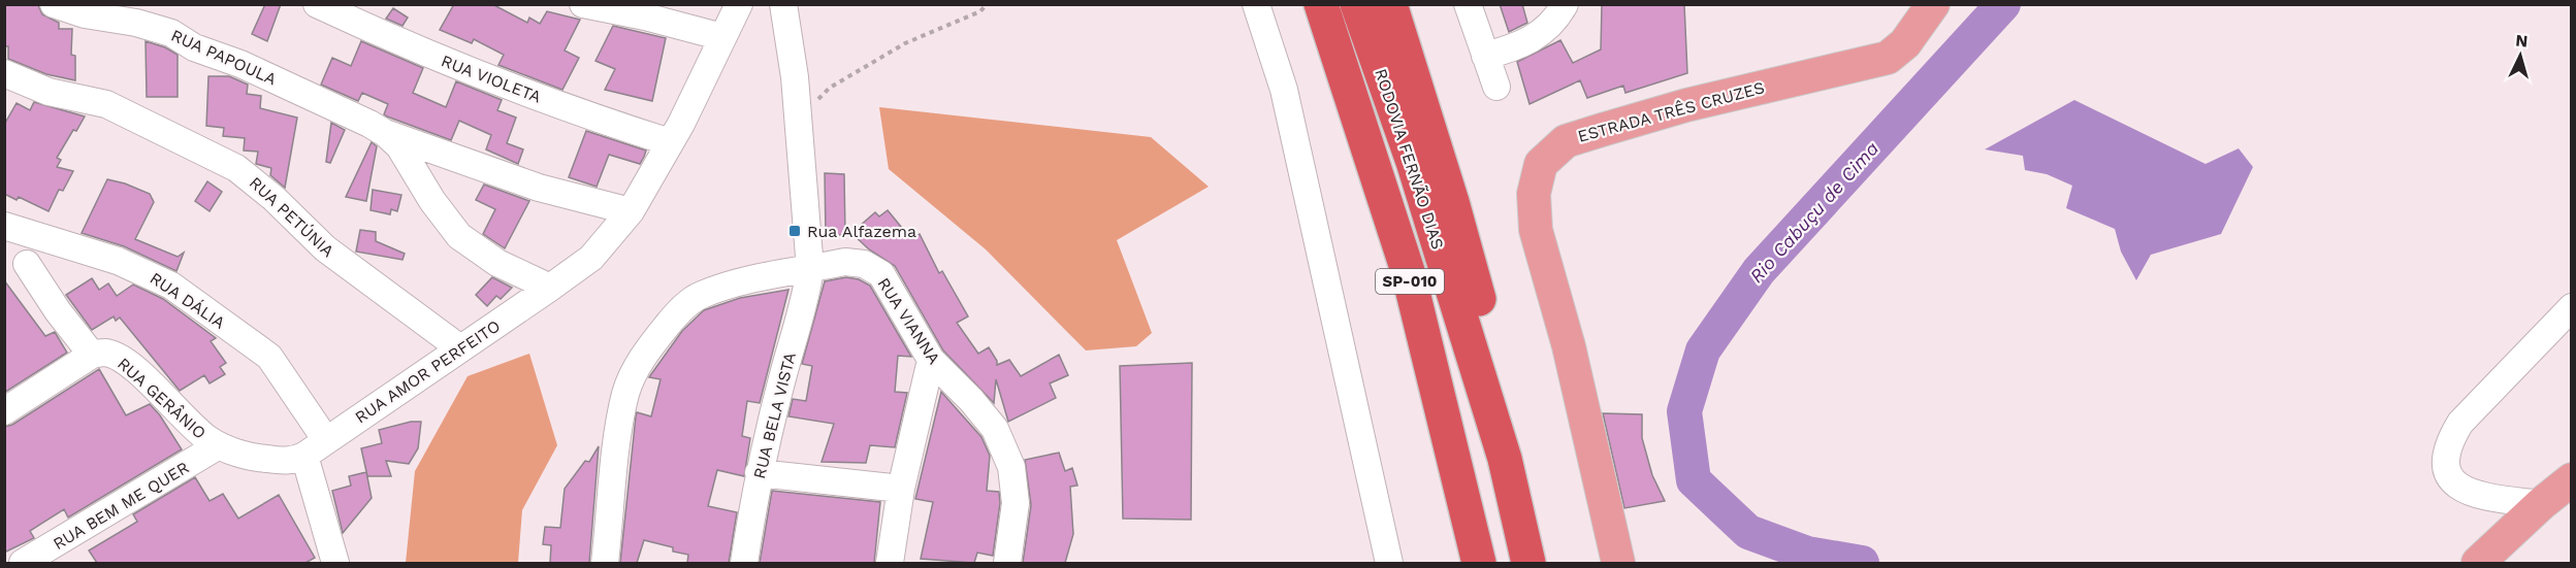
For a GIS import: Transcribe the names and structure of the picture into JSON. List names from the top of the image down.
{
  "streets": {
    "highway": ["RODOVIA FERNÃO DIAS", "SP-010"],
    "main road": ["ESTRADA TRÊS CRUZES"],
    "street": [
      "RUA PAPOULA",
      "RUA VIOLETA",
      "RUA PETÚNIA",
      "RUA DÁLIA",
      "RUA VIANNA",
      "RUA AMOR PERFEITO",
      "RUA GERÂNIO",
      "RUA BELA VISTA",
      "RUA BEM ME QUER"
    ]
  },
  "crossings": [
    ["RUA PAPOULA", "RUA AMOR PERFEITO"],
    ["RUA PETÚNIA", "RUA AMOR PERFEITO"],
    ["RUA DÁLIA", "RUA AMOR PERFEITO"],
    ["RUA VIANNA", "RUA BELA VISTA"],
    ["RUA AMOR PERFEITO", "RUA GERÂNIO"],
    ["RUA GERÂNIO", "RUA BEM ME QUER"]
  ],
  "water": ["Rio Cabuçu de Cima"],
  "places": {
    "transit": ["Rua Alfazema"]
  },
  "north": "top"
}
